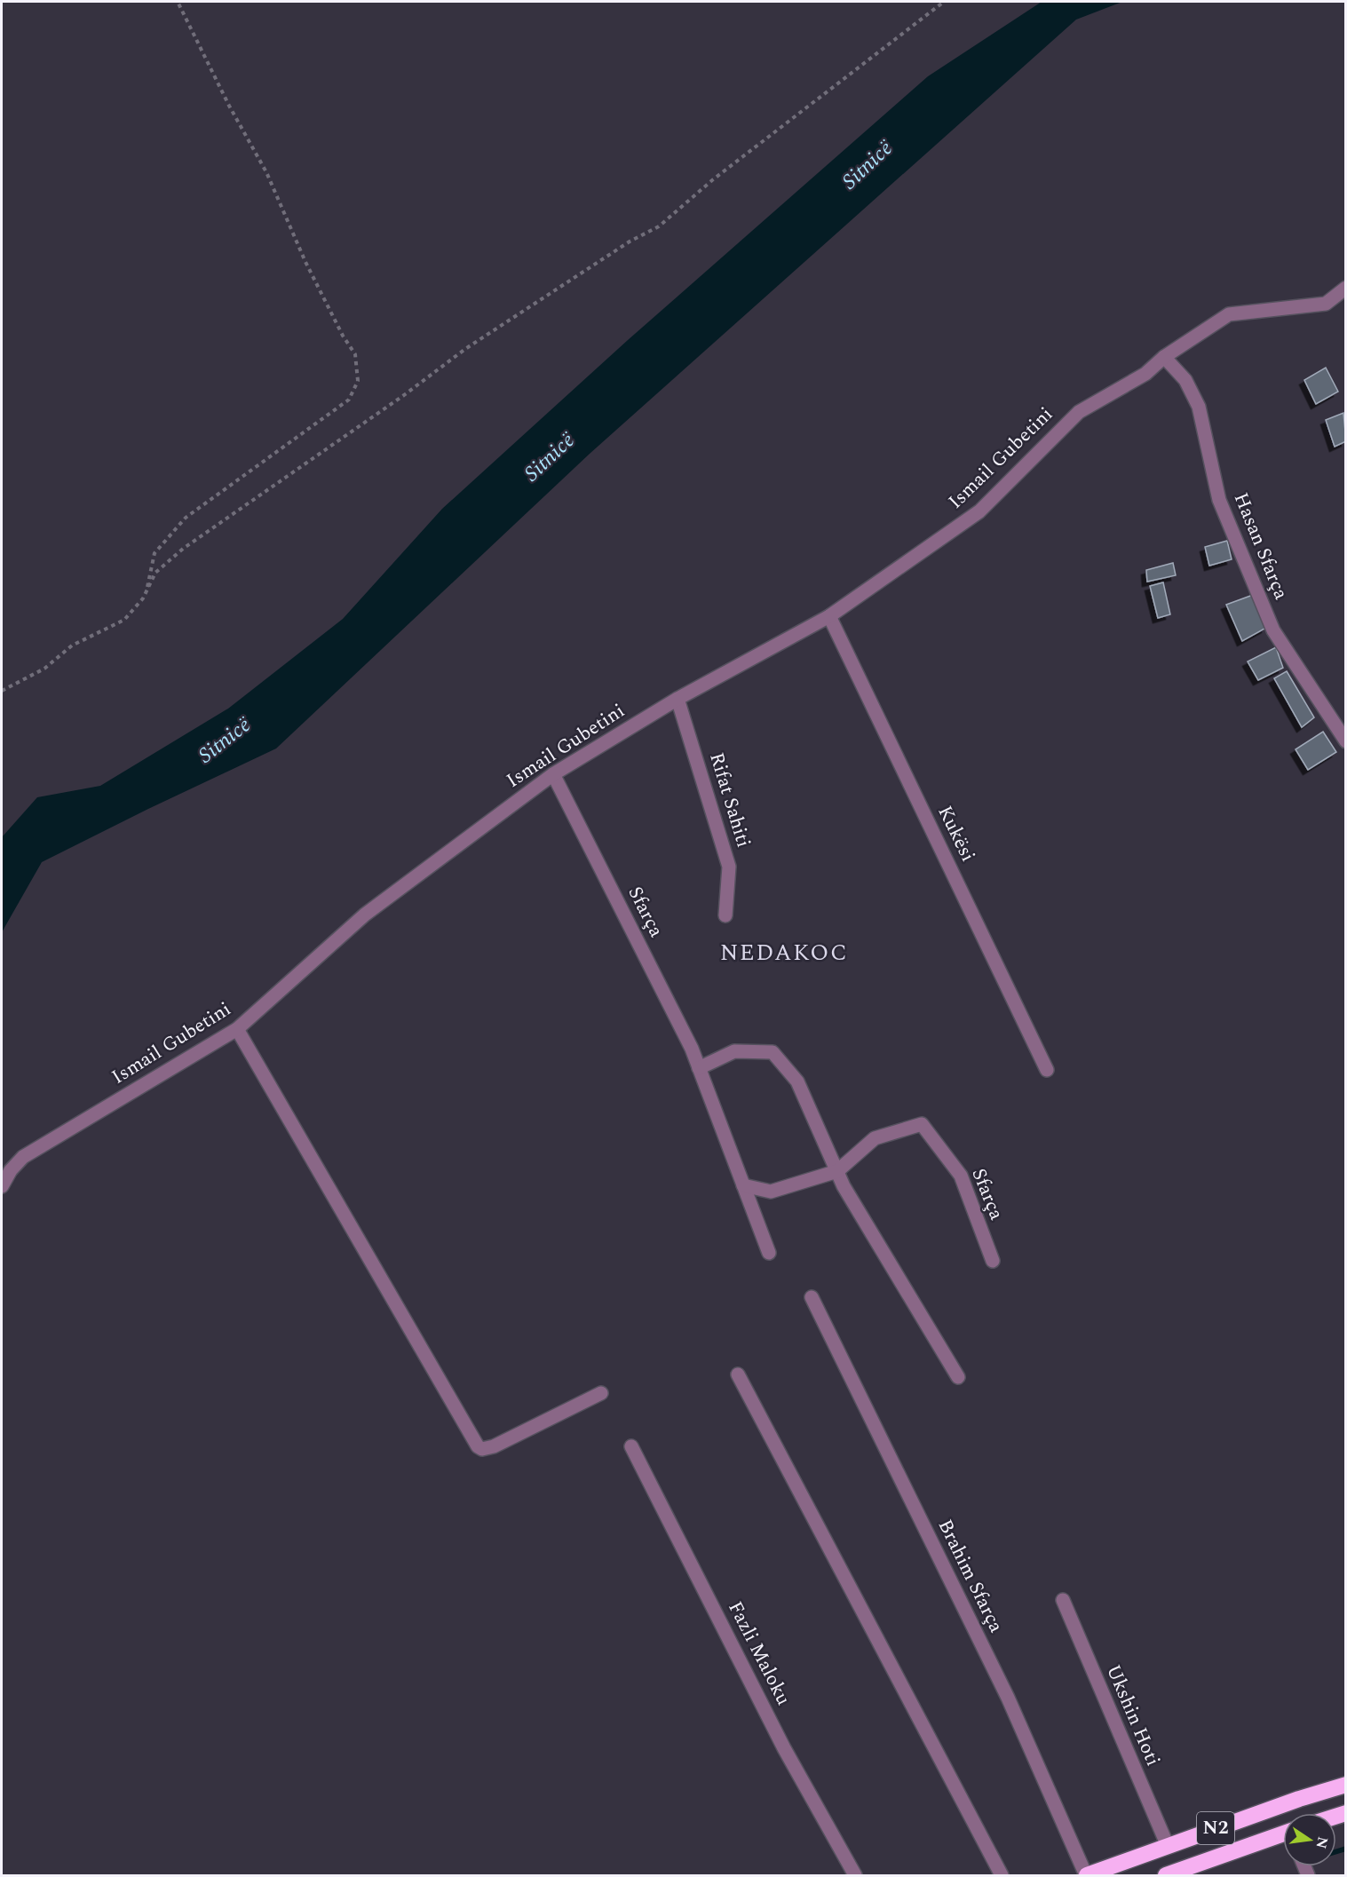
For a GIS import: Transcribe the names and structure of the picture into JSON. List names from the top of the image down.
{
  "streets": {
    "highway": ["N2"],
    "street": [
      "Ismail Gubetini",
      "Hasan Sfarça",
      "Rifat Sahiti",
      "Kukësi",
      "Sfarça",
      "Brahim Sfarça",
      "Fazli Maloku",
      "Ukshin Hoti"
    ]
  },
  "crossings": [
    ["Ismail Gubetini", "Hasan Sfarça"],
    ["Ismail Gubetini", "Rifat Sahiti"],
    ["Ismail Gubetini", "Kukësi"],
    ["Ismail Gubetini", "Sfarça"],
    ["Brahim Sfarça", "N2"],
    ["Ukshin Hoti", "N2"]
  ],
  "districts": ["NEDAKOC"],
  "water": ["Sitnicë"],
  "north": "right"
}
